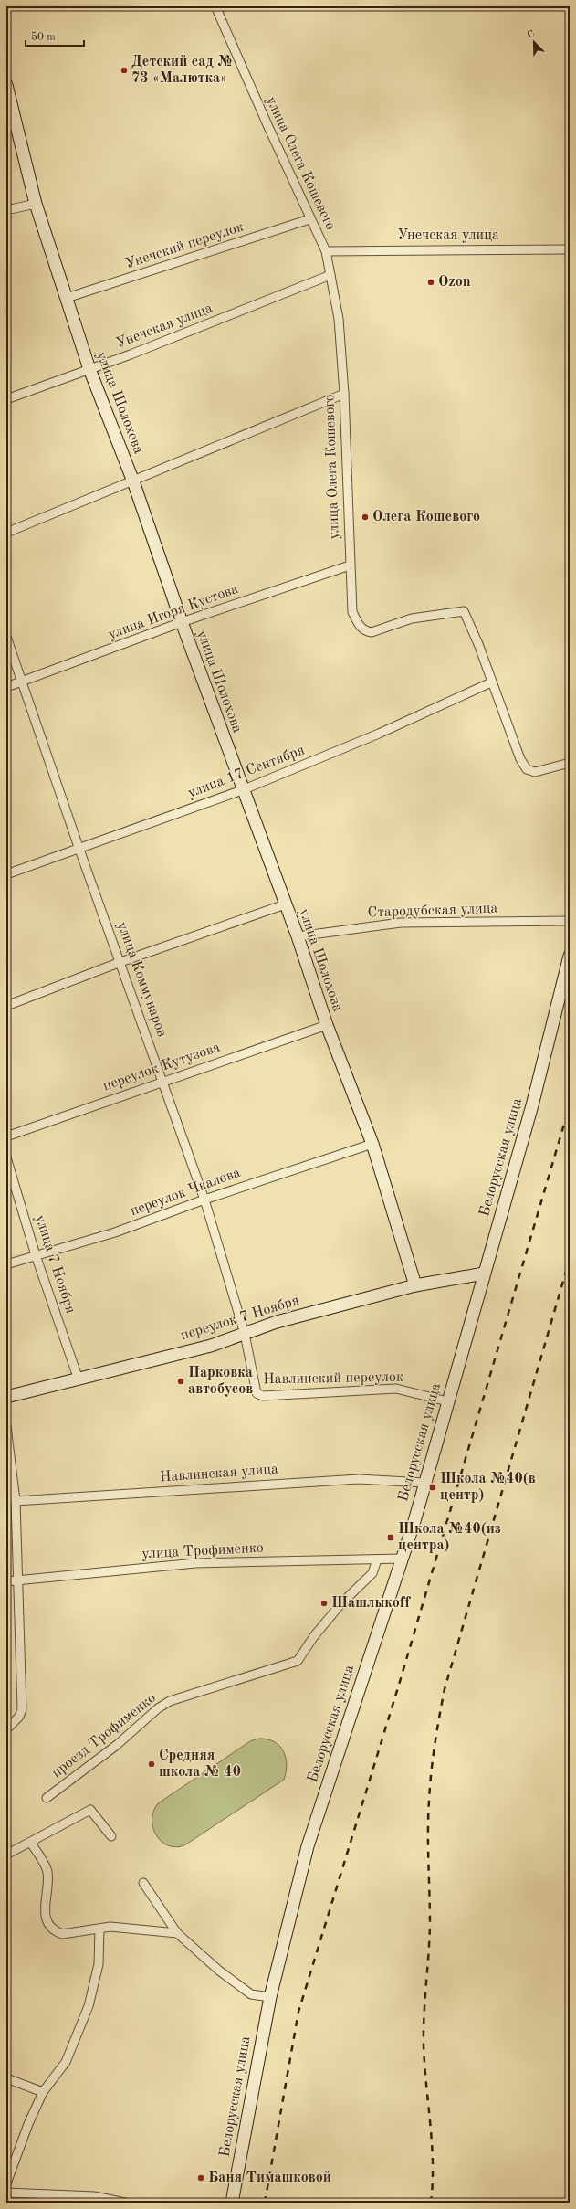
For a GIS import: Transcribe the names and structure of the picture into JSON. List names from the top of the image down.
{
  "streets": {
    "street": [
      "улица Олега Кошевого",
      "Унечская улица",
      "Унечский переулок",
      "улица Шолохова",
      "улица Игоря Кустова",
      "улица 17 Сентября",
      "Стародубская улица",
      "улица Коммунаров",
      "переулок Кутузова",
      "Белорусская улица",
      "переулок Чкалова",
      "улица 7 Ноября",
      "переулок 7 Ноября",
      "Навлинский переулок",
      "Навлинская улица",
      "улица Трофименко",
      "проезд Трофименко"
    ]
  },
  "crossings": [
    ["улица Олега Кошевого", "Унечская улица"],
    ["улица Олега Кошевого", "Унечский переулок"],
    ["улица Олега Кошевого", "улица Игоря Кустова"],
    ["улица Олега Кошевого", "улица 17 Сентября"],
    ["Унечская улица", "улица Шолохова"],
    ["Унечский переулок", "улица Шолохова"],
    ["улица Шолохова", "улица Игоря Кустова"],
    ["улица Шолохова", "улица 17 Сентября"],
    ["улица Шолохова", "Стародубская улица"],
    ["улица Шолохова", "переулок Кутузова"],
    ["улица Шолохова", "переулок Чкалова"],
    ["улица Шолохова", "переулок 7 Ноября"],
    ["улица Игоря Кустова", "улица Коммунаров"],
    ["улица 17 Сентября", "улица Коммунаров"],
    ["улица Коммунаров", "переулок Кутузова"],
    ["улица Коммунаров", "переулок Чкалова"],
    ["улица Коммунаров", "переулок 7 Ноября"],
    ["улица Коммунаров", "Навлинский переулок"],
    ["Белорусская улица", "переулок 7 Ноября"],
    ["Белорусская улица", "Навлинский переулок"],
    ["Белорусская улица", "Навлинская улица"],
    ["Белорусская улица", "улица Трофименко"],
    ["переулок Чкалова", "улица 7 Ноября"],
    ["улица 7 Ноября", "переулок 7 Ноября"],
    ["переулок 7 Ноября", "Навлинский переулок"],
    ["улица Трофименко", "проезд Трофименко"]
  ],
  "places": {
    "other": [
      "Детский сад № 73 «Малютка»",
      "Ozon",
      "Олега Кошевого",
      "Парковка автобусов",
      "Шашлыкоff",
      "Средняя школа № 40",
      "Баня Тимашковой"
    ],
    "transit": ["Школа №40(в центр)", "Школа №40(из центра)"]
  },
  "scale_bar": "50 m",
  "north": "top left"
}
